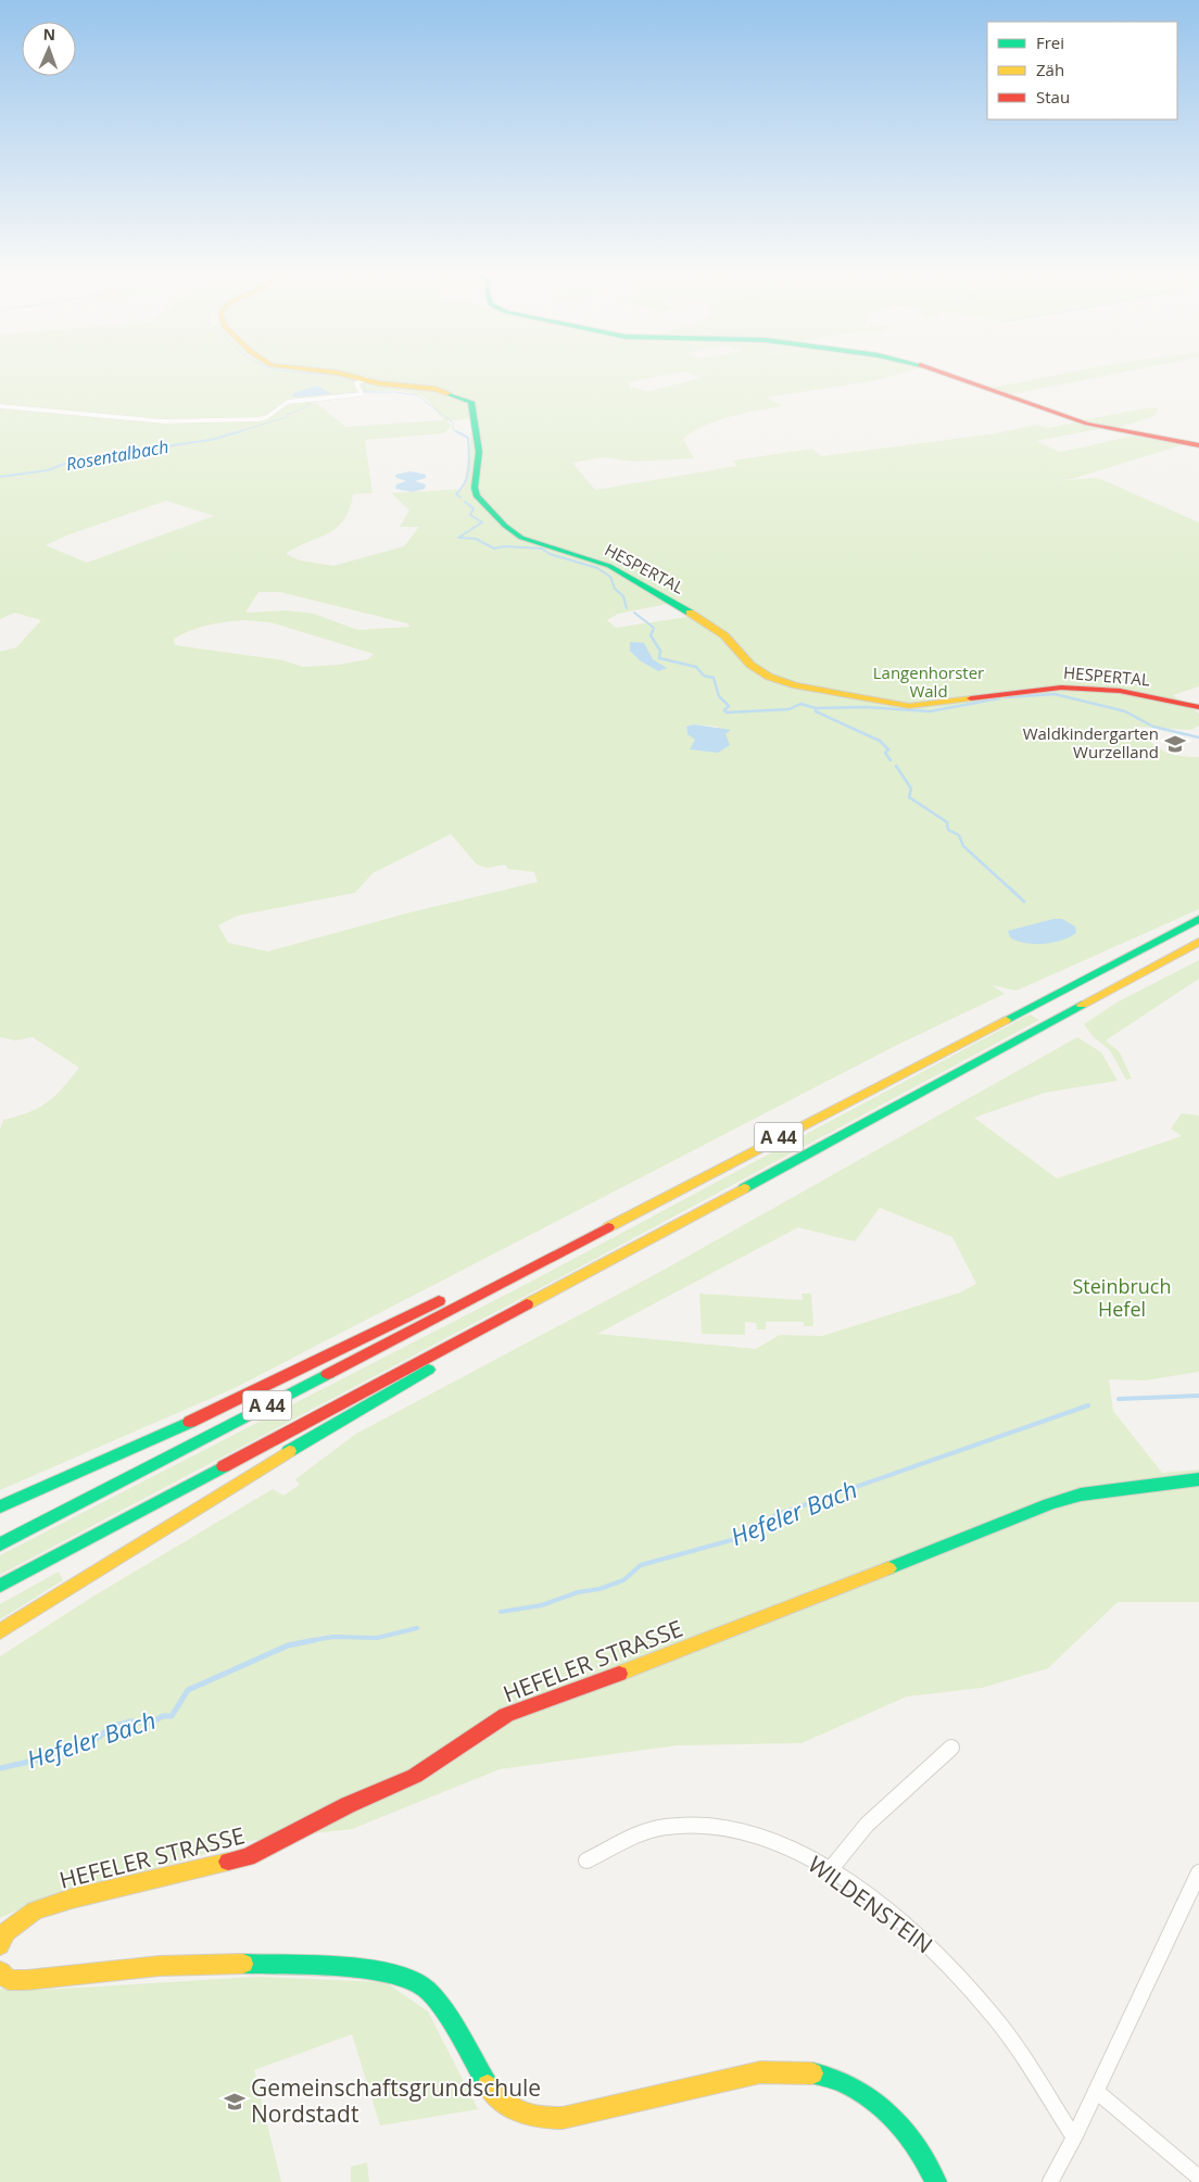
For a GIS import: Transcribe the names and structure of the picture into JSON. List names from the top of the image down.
{
  "streets": {
    "main road": ["HESPERTAL", "A 44", "HEFELER STRASSE"],
    "street": ["WILDENSTEIN"]
  },
  "water": ["Rosentalbach", "Hefeler Bach"],
  "parks": ["Langenhorster Wald", "Steinbruch Hefel"],
  "places": {
    "school or university": ["Waldkindergarten Wurzelland", "Gemeinschaftsgrundschule Nordstadt"]
  },
  "legend": ["Frei", "Zäh", "Stau"],
  "north": "top"
}
